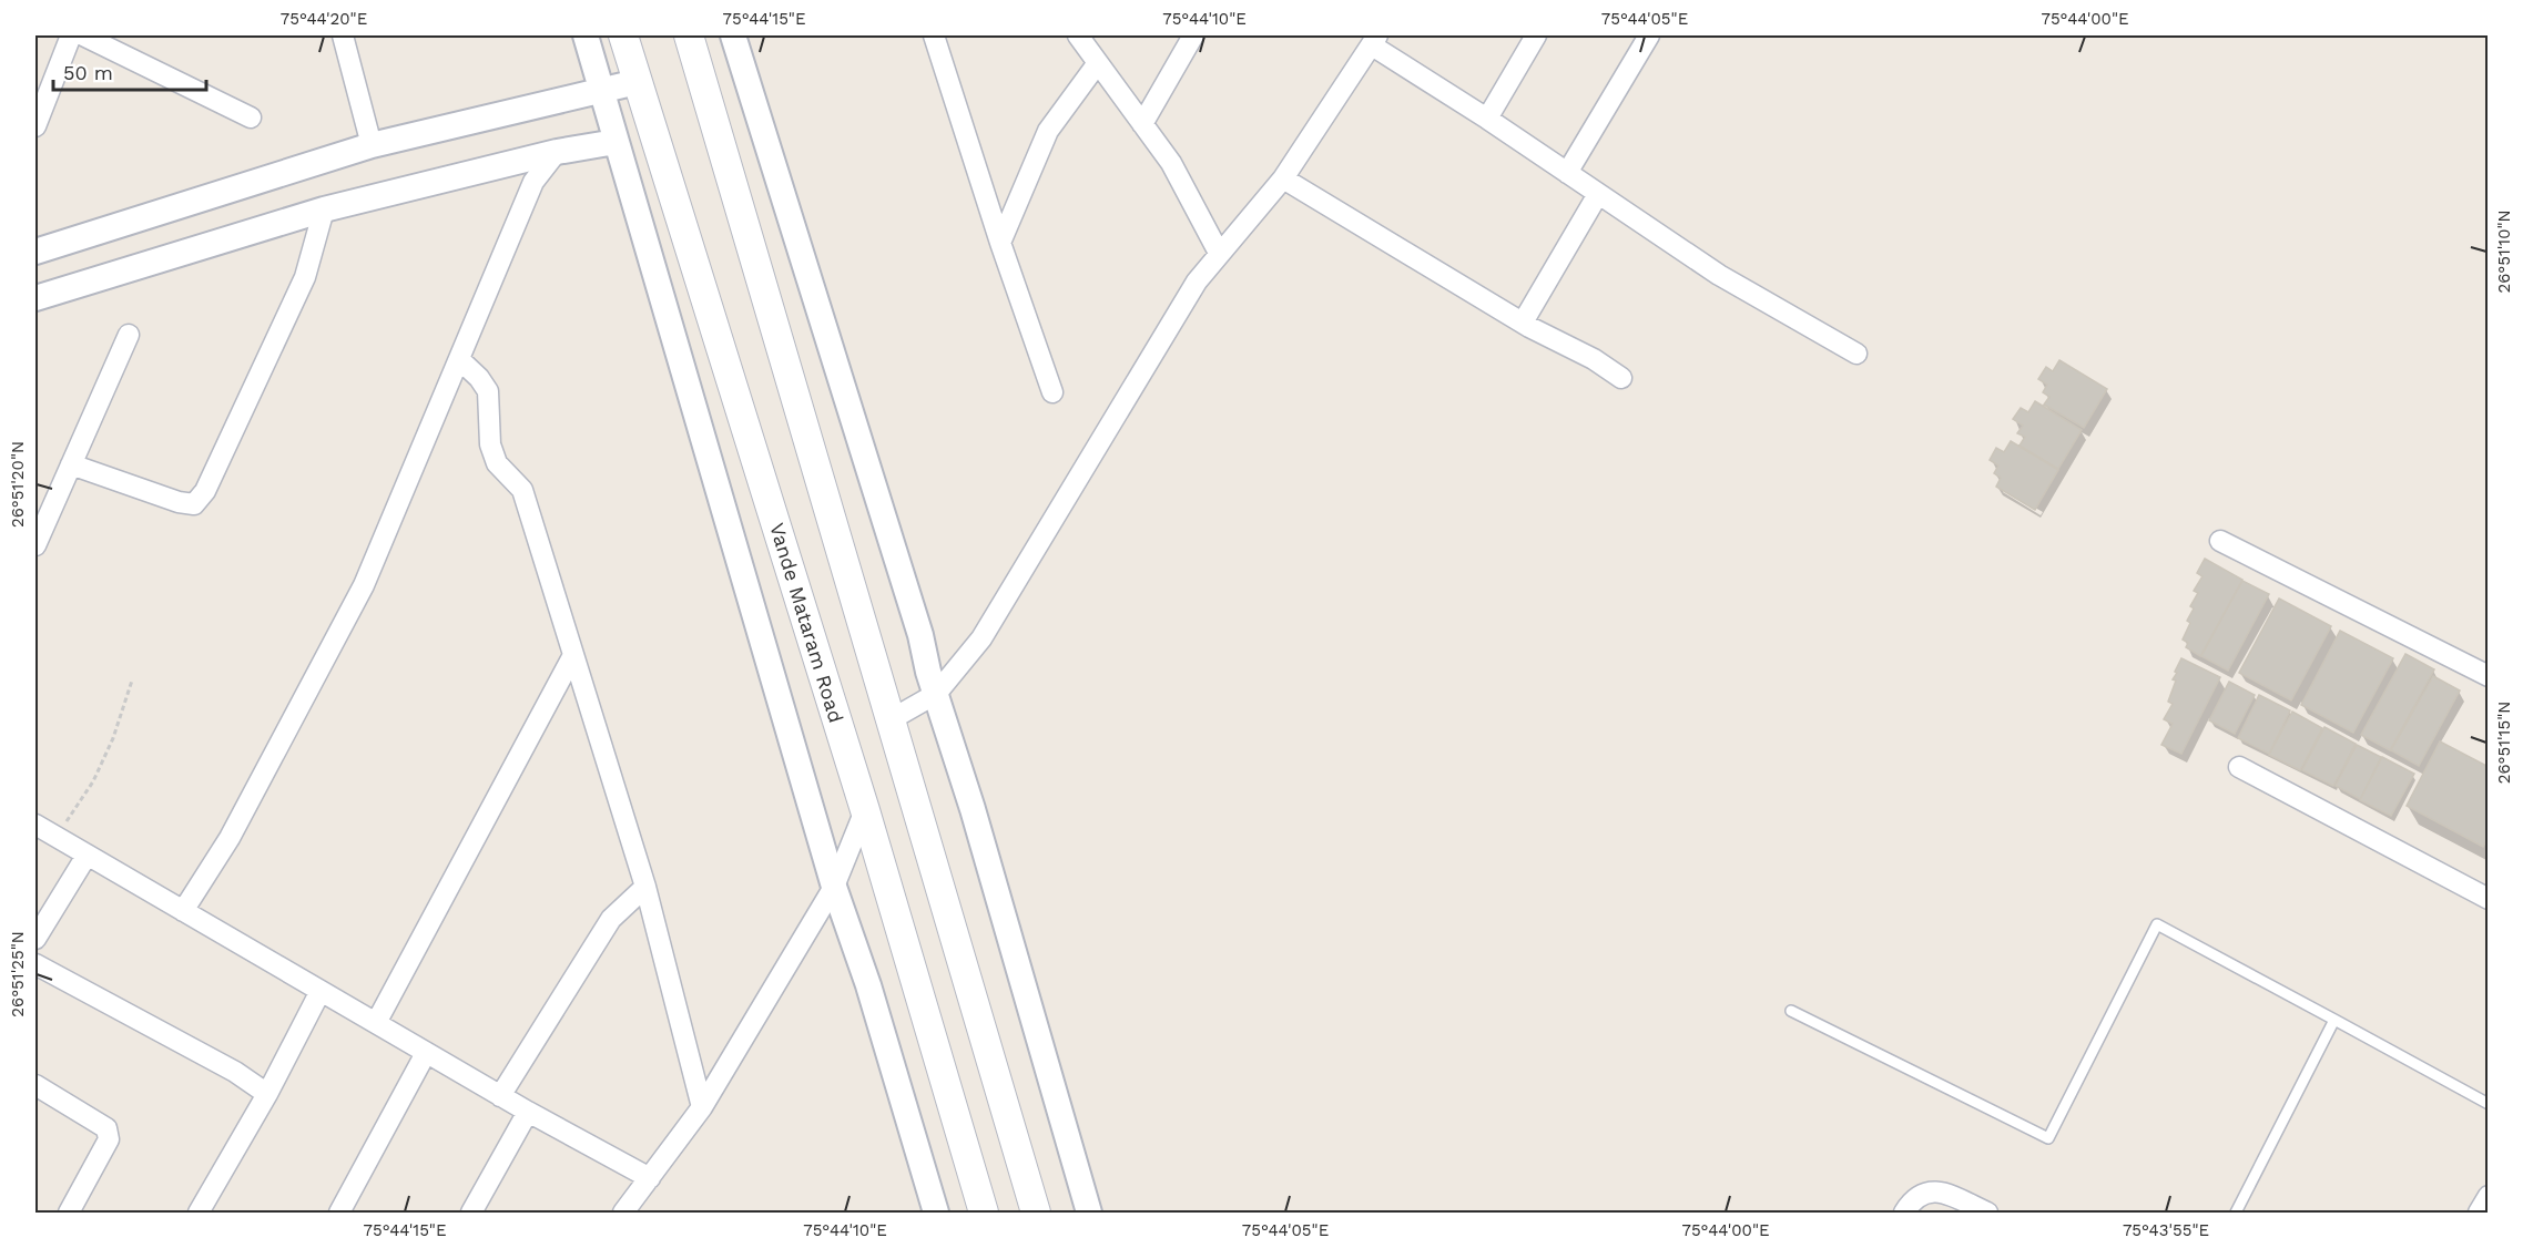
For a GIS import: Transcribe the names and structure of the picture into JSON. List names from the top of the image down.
{
  "streets": {
    "main road": ["Vande Mataram Road"]
  },
  "scale_bar": "50 m",
  "coordinates": [
    "75°44'20\"E",
    "75°44'15\"E",
    "75°44'10\"E",
    "75°44'05\"E",
    "75°44'00\"E",
    "26°51'10\"N",
    "26°51'20\"N",
    "26°51'15\"N",
    "26°51'25\"N",
    "75°43'55\"E"
  ]
}
